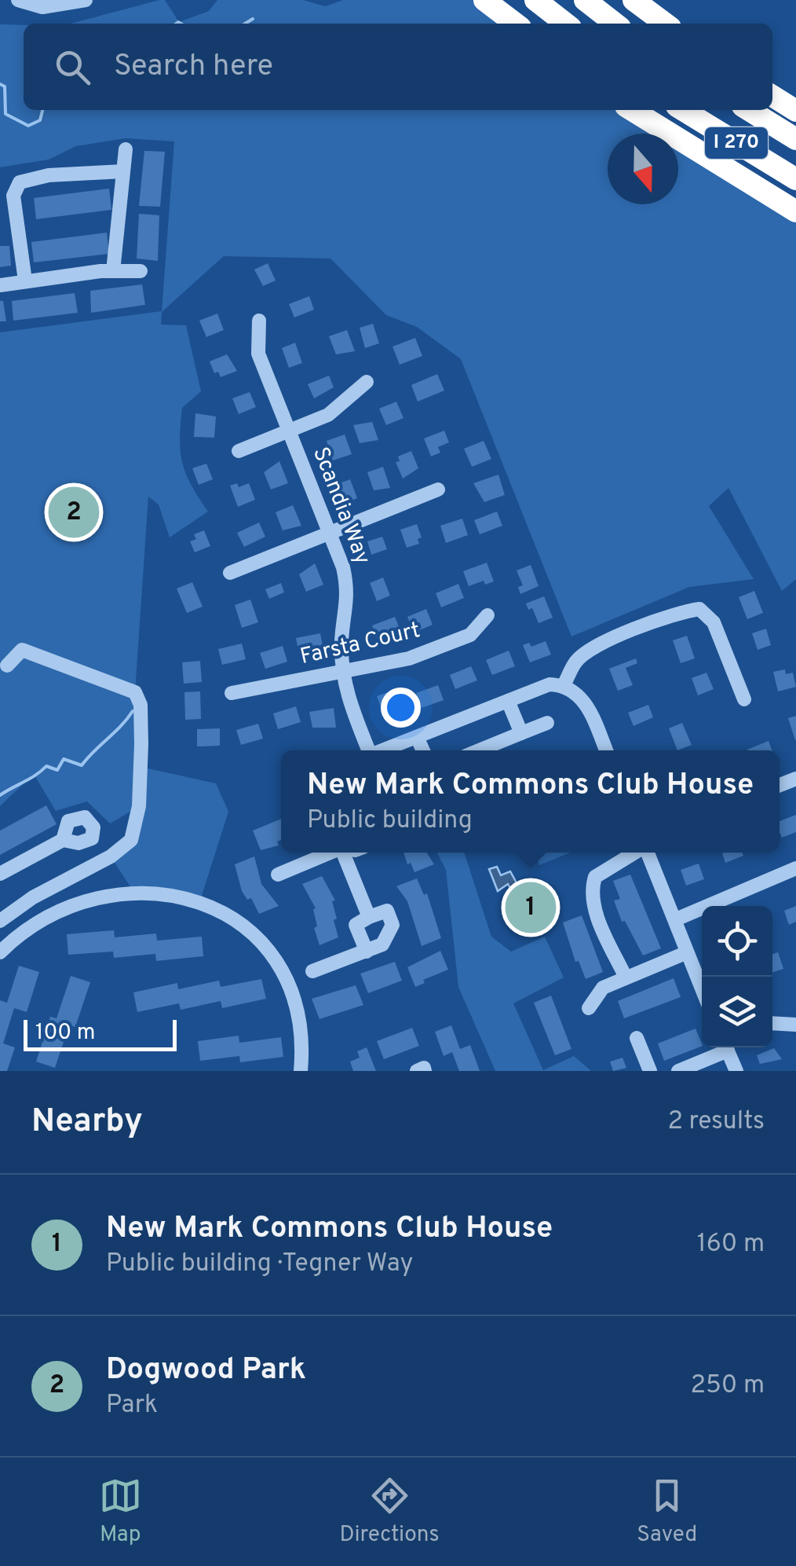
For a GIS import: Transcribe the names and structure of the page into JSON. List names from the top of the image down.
{
  "streets": {
    "highway": ["I 270"],
    "street": ["Scandia Way", "Farsta Court"]
  },
  "crossings": [
    ["Scandia Way", "Farsta Court"]
  ],
  "scale_bar": "100 m",
  "north": "bottom",
  "page": {
    "search": "Search here",
    "pins": ["2", "1"],
    "popup": ["New Mark Commons Club House", "Public building"],
    "scale": "100 m",
    "heading": ["Nearby", "2 results"],
    "list": [
      {
        "mark": "1",
        "name": "New Mark Commons Club House",
        "note": "Public building · Tegner Way",
        "value": "160 m"
      },
      {
        "mark": "2",
        "name": "Dogwood Park",
        "note": "Park",
        "value": "250 m"
      }
    ],
    "nav": ["Map", "Directions", "Saved"]
  }
}
